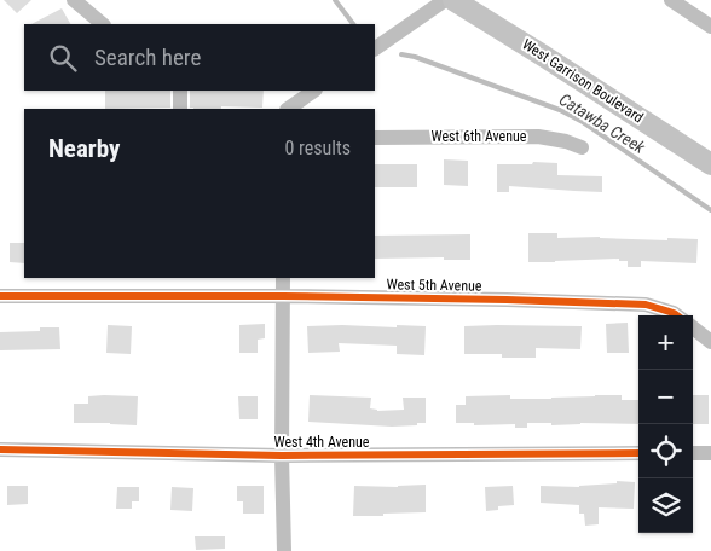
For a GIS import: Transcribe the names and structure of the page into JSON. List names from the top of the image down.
{
  "streets": {
    "main road": ["West Garrison Boulevard"],
    "street": ["West 6th Avenue", "West 5th Avenue", "West 4th Avenue"]
  },
  "water": ["Catawba Creek"],
  "page": {
    "search": "Search here",
    "heading": ["Nearby", "0 results"],
    "map_buttons": ["+", "−"]
  }
}
